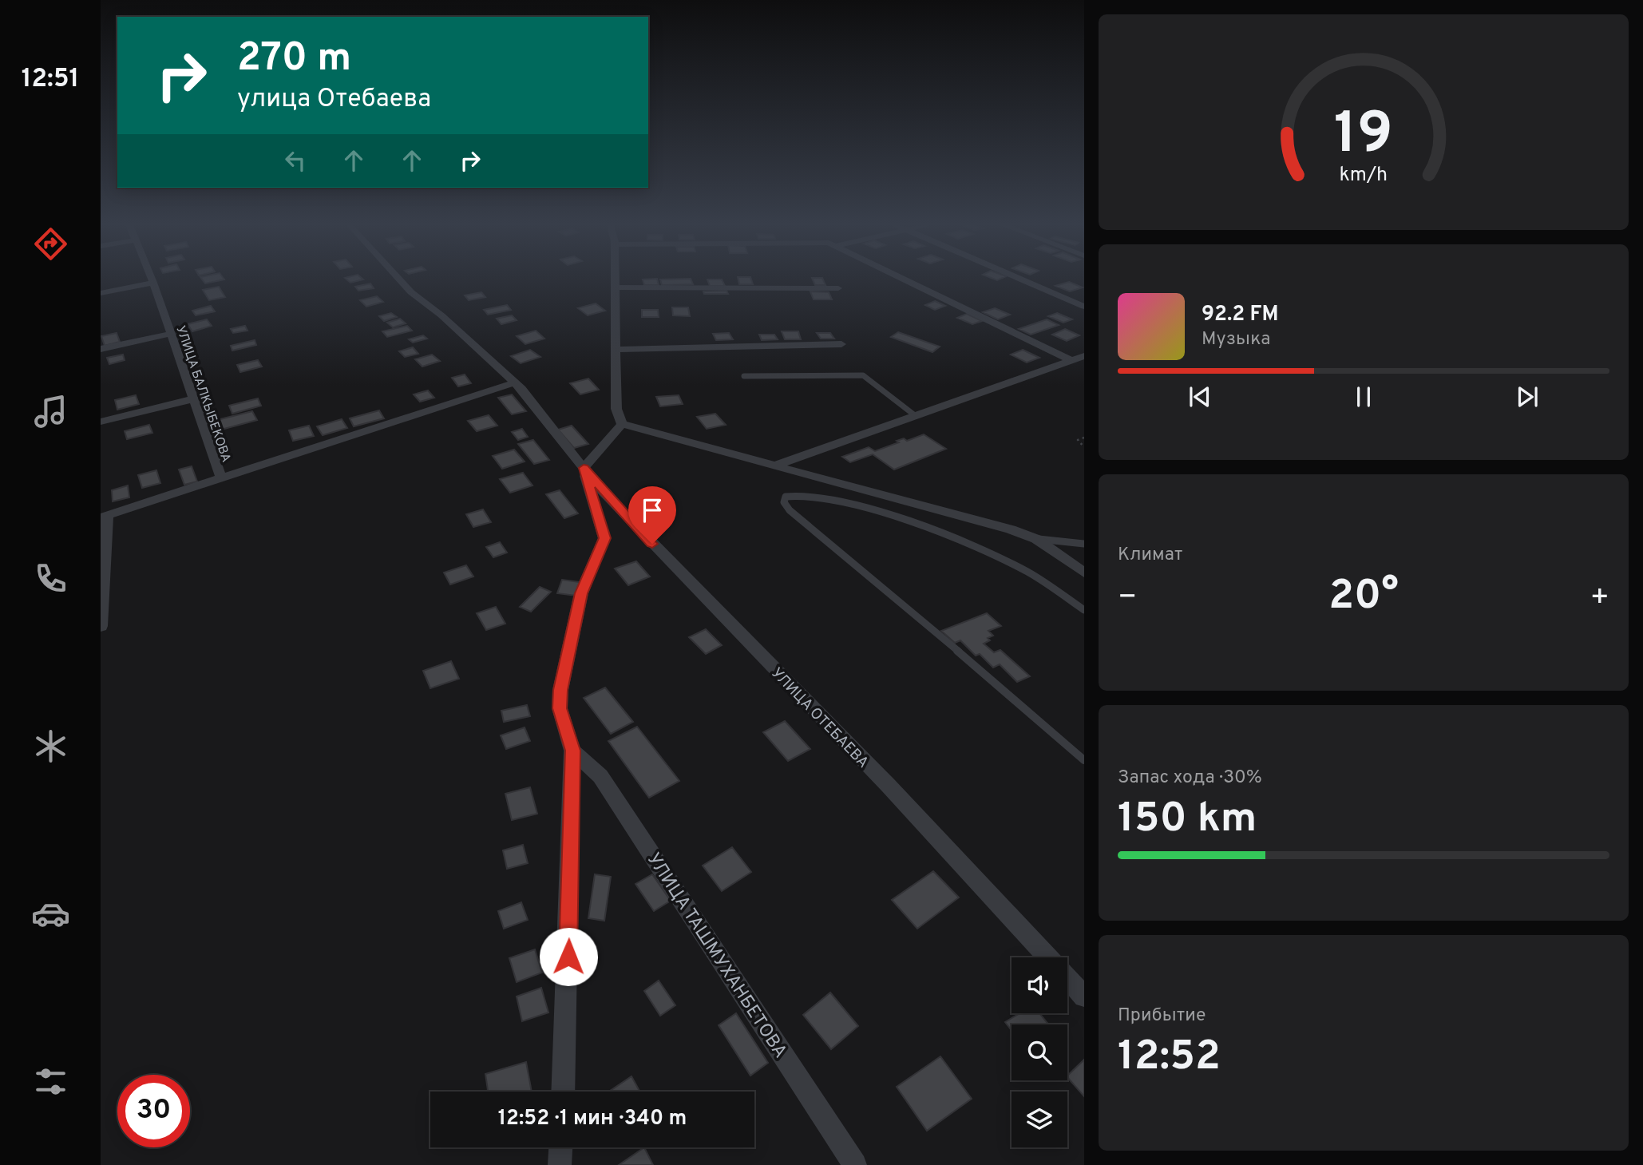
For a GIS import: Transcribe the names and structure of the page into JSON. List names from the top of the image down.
{
  "streets": {
    "street": ["УЛИЦА БАЛКЫБЕКОВА", "УЛИЦА ОТЕБАЕВА", "УЛИЦА ТАШМУХАНБЕТОВА"]
  },
  "page": {
    "tabs": "12:51",
    "turn": ["270 m", "улица Отебаева"],
    "song": ["92.2 FM", "Музыка"],
    "tile": [
      "Климат",
      ["Запас хода · 30%", "150 km"],
      ["Прибытие", "12:52"]
    ],
    "heat": ["−", "20°", "+"],
    "limit": "30",
    "trip": "12:52 · 1 мин · 340 m",
    "gauge": ["19", "km/h"]
  }
}
